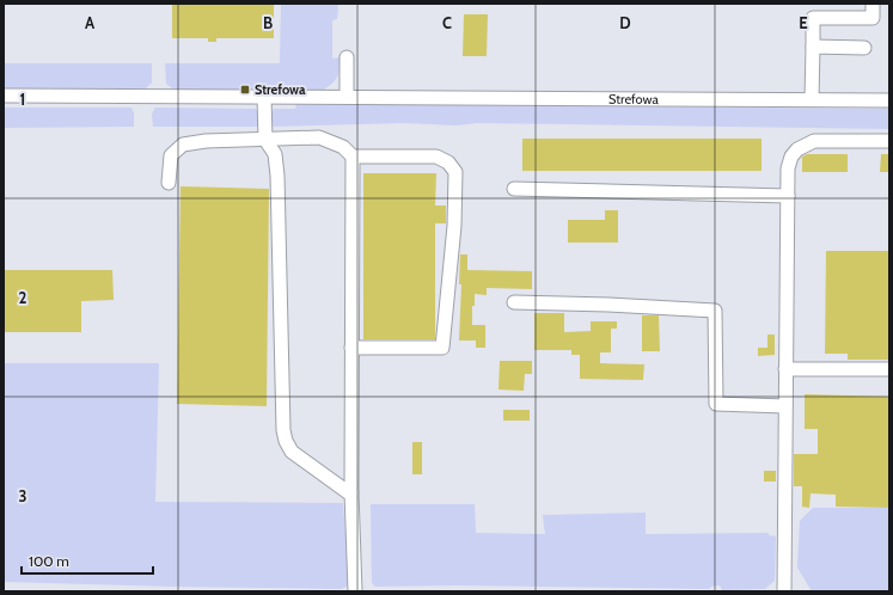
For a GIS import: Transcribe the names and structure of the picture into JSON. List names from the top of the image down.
{
  "streets": {
    "street": ["Strefowa"]
  },
  "places": {
    "transit": ["Strefowa"]
  },
  "scale_bar": "100 m",
  "grid": {
    "columns": [
      "A",
      "B",
      "C",
      "D",
      "E"
    ],
    "rows": ["1", "2", "3"]
  }
}
